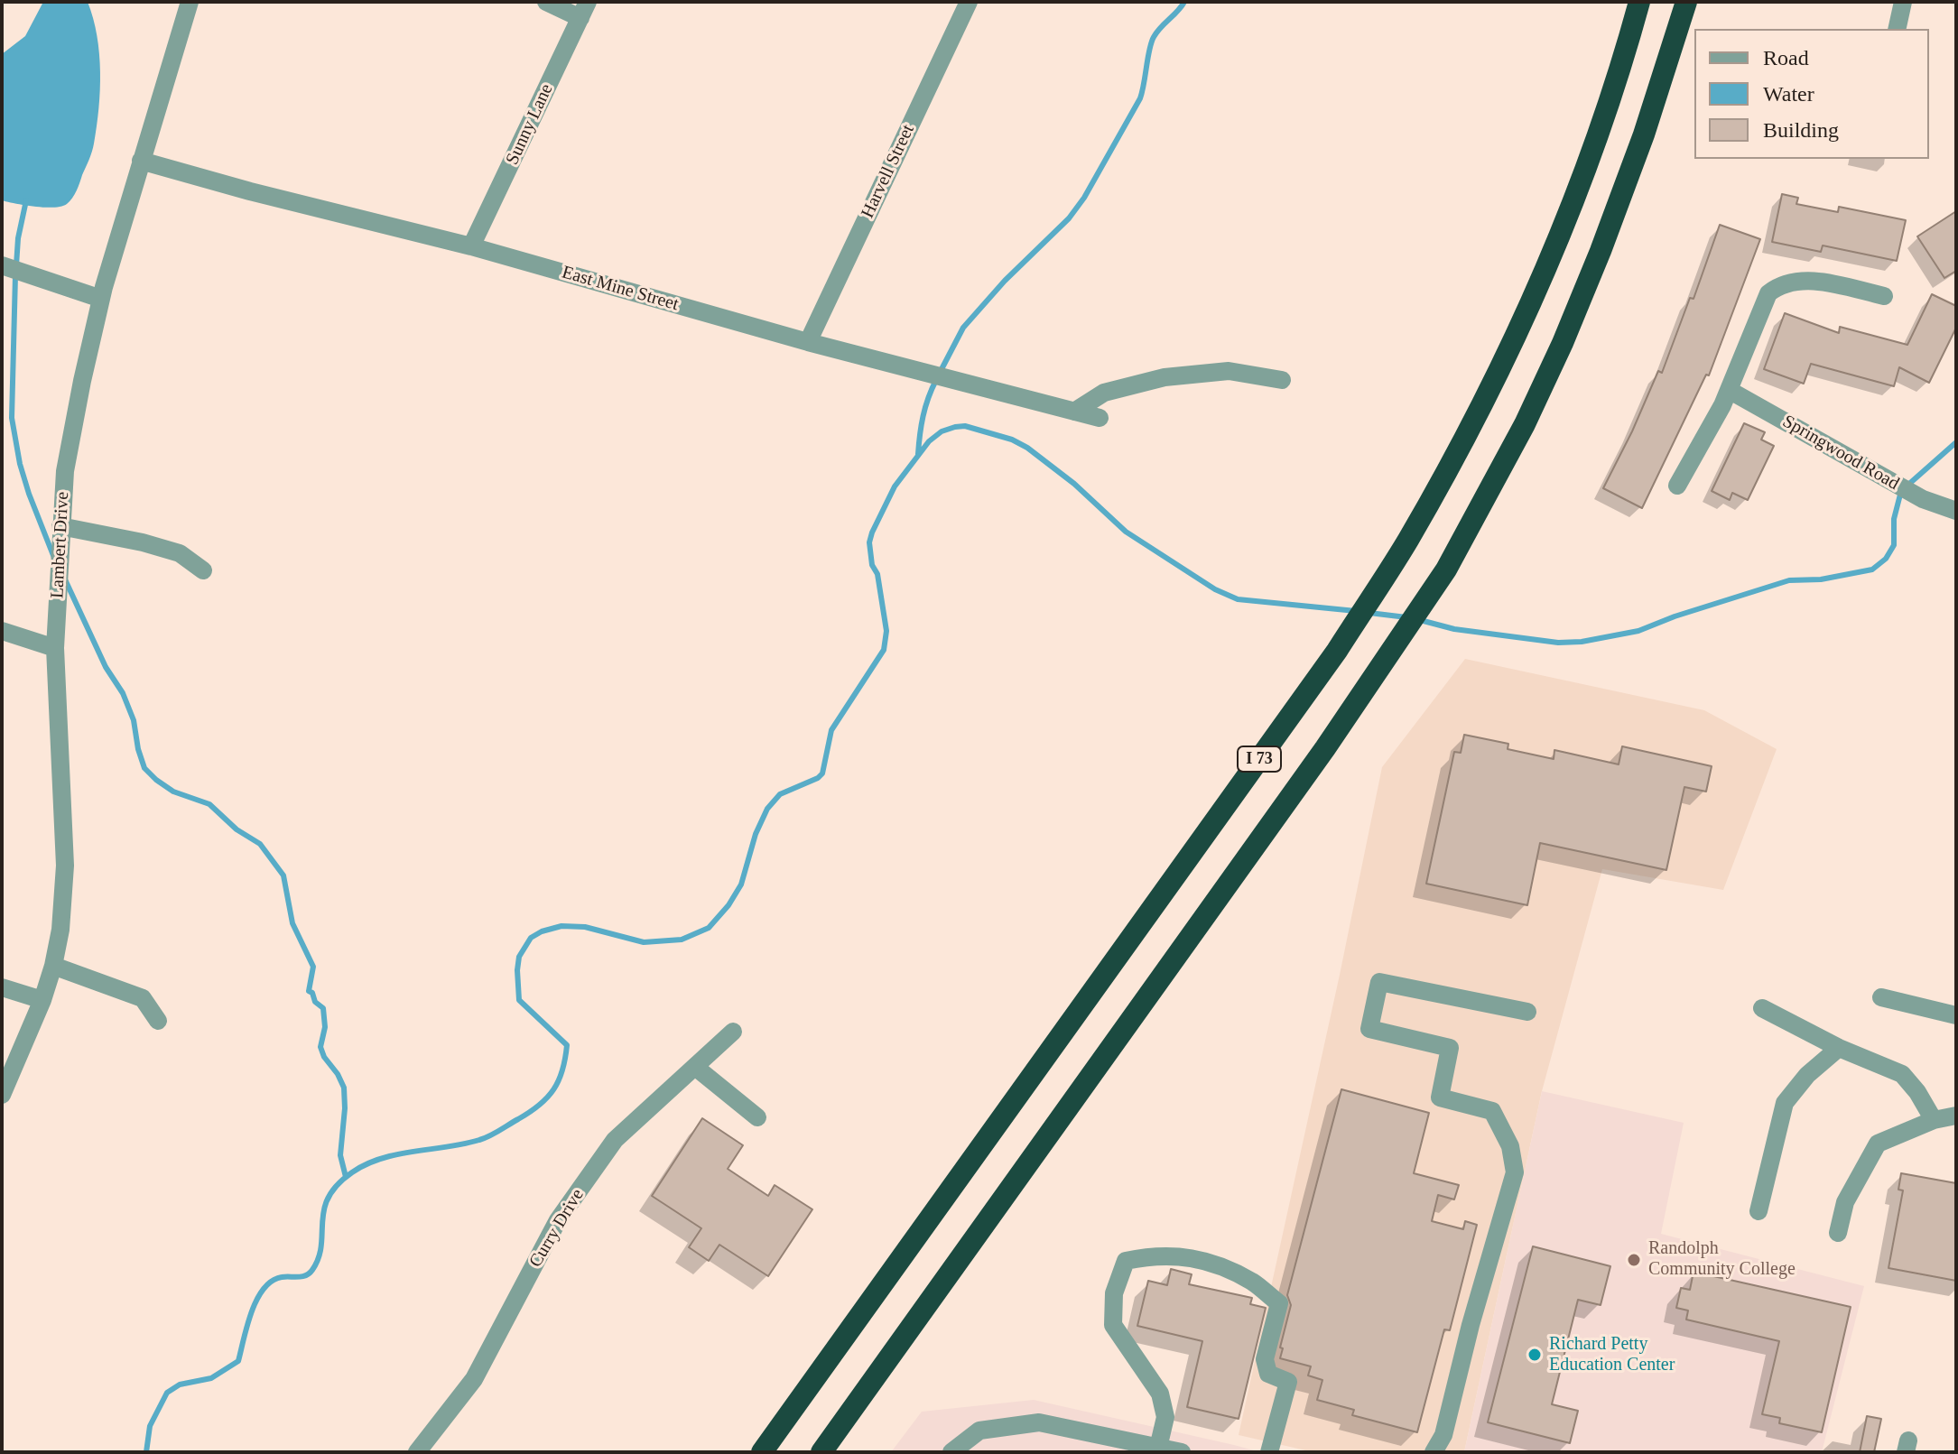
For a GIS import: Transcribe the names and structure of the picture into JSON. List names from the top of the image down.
{
  "streets": {
    "highway": ["I 73"],
    "street": [
      "Sunny Lane",
      "Harvell Street",
      "East Mine Street",
      "Springwood Road",
      "Lambert Drive",
      "Curry Drive"
    ]
  },
  "crossings": [
    ["Sunny Lane", "East Mine Street"],
    ["Harvell Street", "East Mine Street"],
    ["East Mine Street", "Lambert Drive"]
  ],
  "places": ["Randolph Community College", "Richard Petty Education Center"],
  "legend": ["Road", "Water", "Building"]
}
